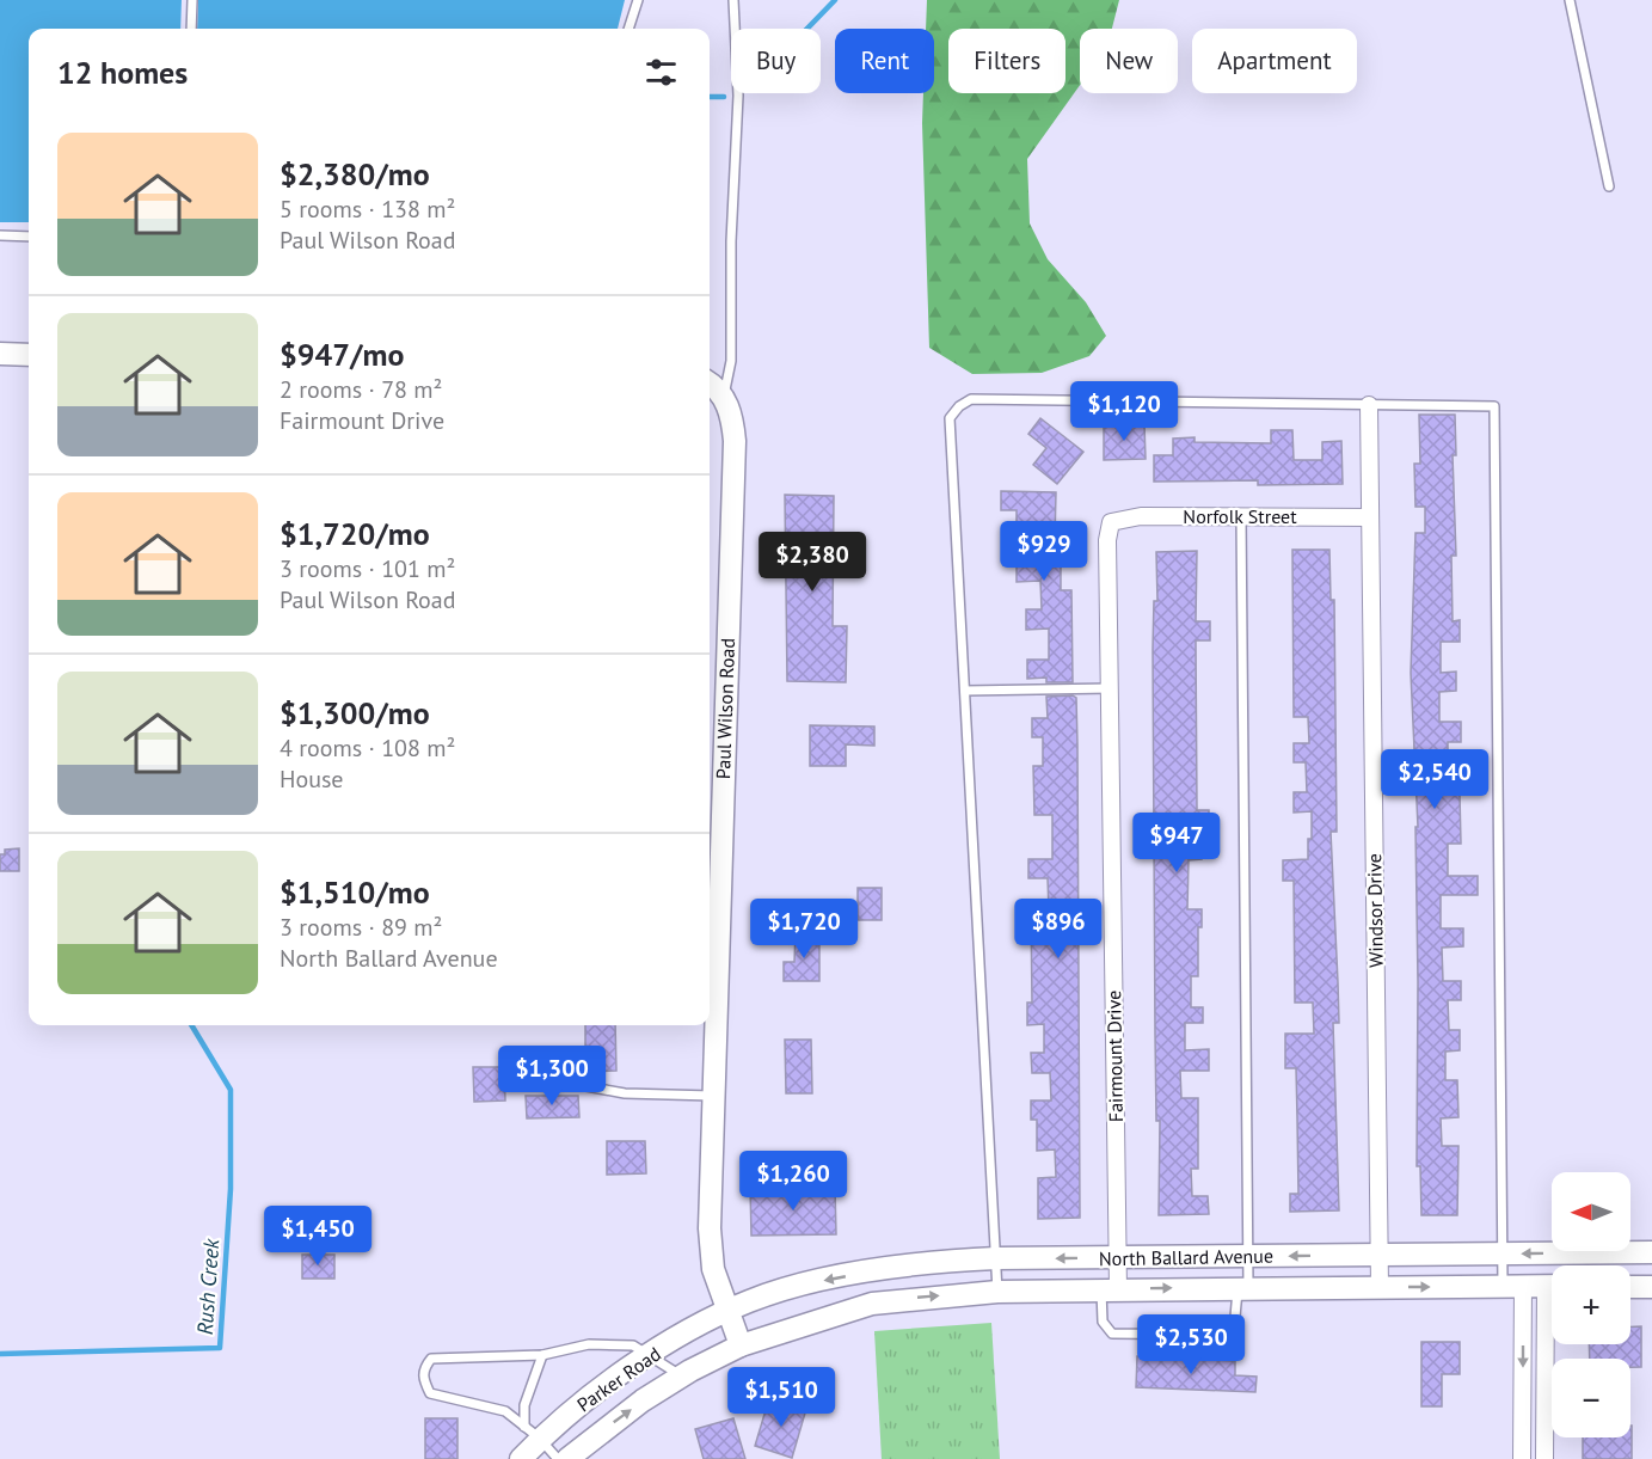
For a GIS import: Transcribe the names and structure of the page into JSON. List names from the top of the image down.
{
  "streets": {
    "main road": ["Paul Wilson Road", "North Ballard Avenue", "Parker Road"],
    "street": ["Norfolk Street", "Windsor Drive", "Fairmount Drive"]
  },
  "crossings": [
    ["Norfolk Street", "Windsor Drive"],
    ["Norfolk Street", "Fairmount Drive"],
    ["Paul Wilson Road", "North Ballard Avenue"],
    ["Paul Wilson Road", "Parker Road"],
    ["Windsor Drive", "North Ballard Avenue"],
    ["Fairmount Drive", "North Ballard Avenue"],
    ["North Ballard Avenue", "Parker Road"]
  ],
  "water": ["Rush Creek"],
  "north": "left",
  "page": {
    "chip": [
      "Buy",
      "Rent",
      "Filters",
      "New",
      "Apartment"
    ],
    "heading": "12 homes",
    "list": [
      {
        "name": "$2,380/mo",
        "note": "5 rooms · 138 m² · Paul Wilson Road"
      },
      {
        "name": "$947/mo",
        "note": "2 rooms · 78 m² · Fairmount Drive"
      },
      {
        "name": "$1,720/mo",
        "note": "3 rooms · 101 m² · Paul Wilson Road"
      },
      {
        "name": "$1,300/mo",
        "note": "4 rooms · 108 m² · House"
      },
      {
        "name": "$1,510/mo",
        "note": "3 rooms · 89 m² · North Ballard Avenue"
      }
    ],
    "price": [
      "$1,120",
      "$929",
      "$2,380",
      "$2,540",
      "$947",
      "$1,720",
      "$896",
      "$1,300",
      "$1,260",
      "$1,450",
      "$2,530",
      "$1,510"
    ],
    "map_buttons": ["+", "−"]
  }
}
